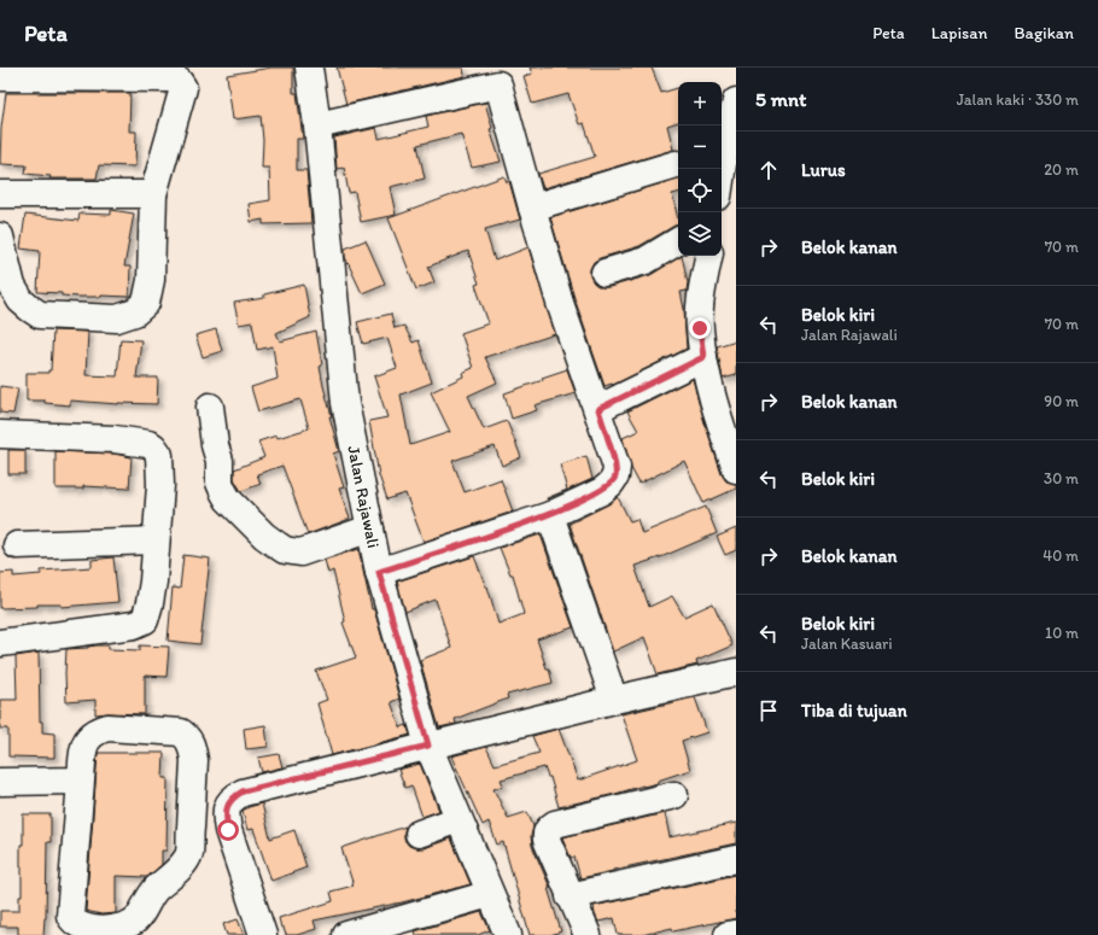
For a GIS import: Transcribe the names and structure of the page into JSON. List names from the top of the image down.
{
  "streets": {
    "street": ["Jalan Rajawali"]
  },
  "page": {
    "header": "Peta",
    "nav": ["Peta", "Lapisan", "Bagikan"],
    "heading": ["5 mnt", "Jalan kaki · 330 m"],
    "map_buttons": ["+", "−"],
    "list": [
      ["Lurus", "20 m"],
      ["Belok kanan", "70 m"],
      ["Belok kiri", "Jalan Rajawali", "70 m"],
      ["Belok kanan", "90 m"],
      ["Belok kiri", "30 m"],
      ["Belok kanan", "40 m"],
      ["Belok kiri", "Jalan Kasuari", "10 m"],
      "Tiba di tujuan"
    ]
  }
}
